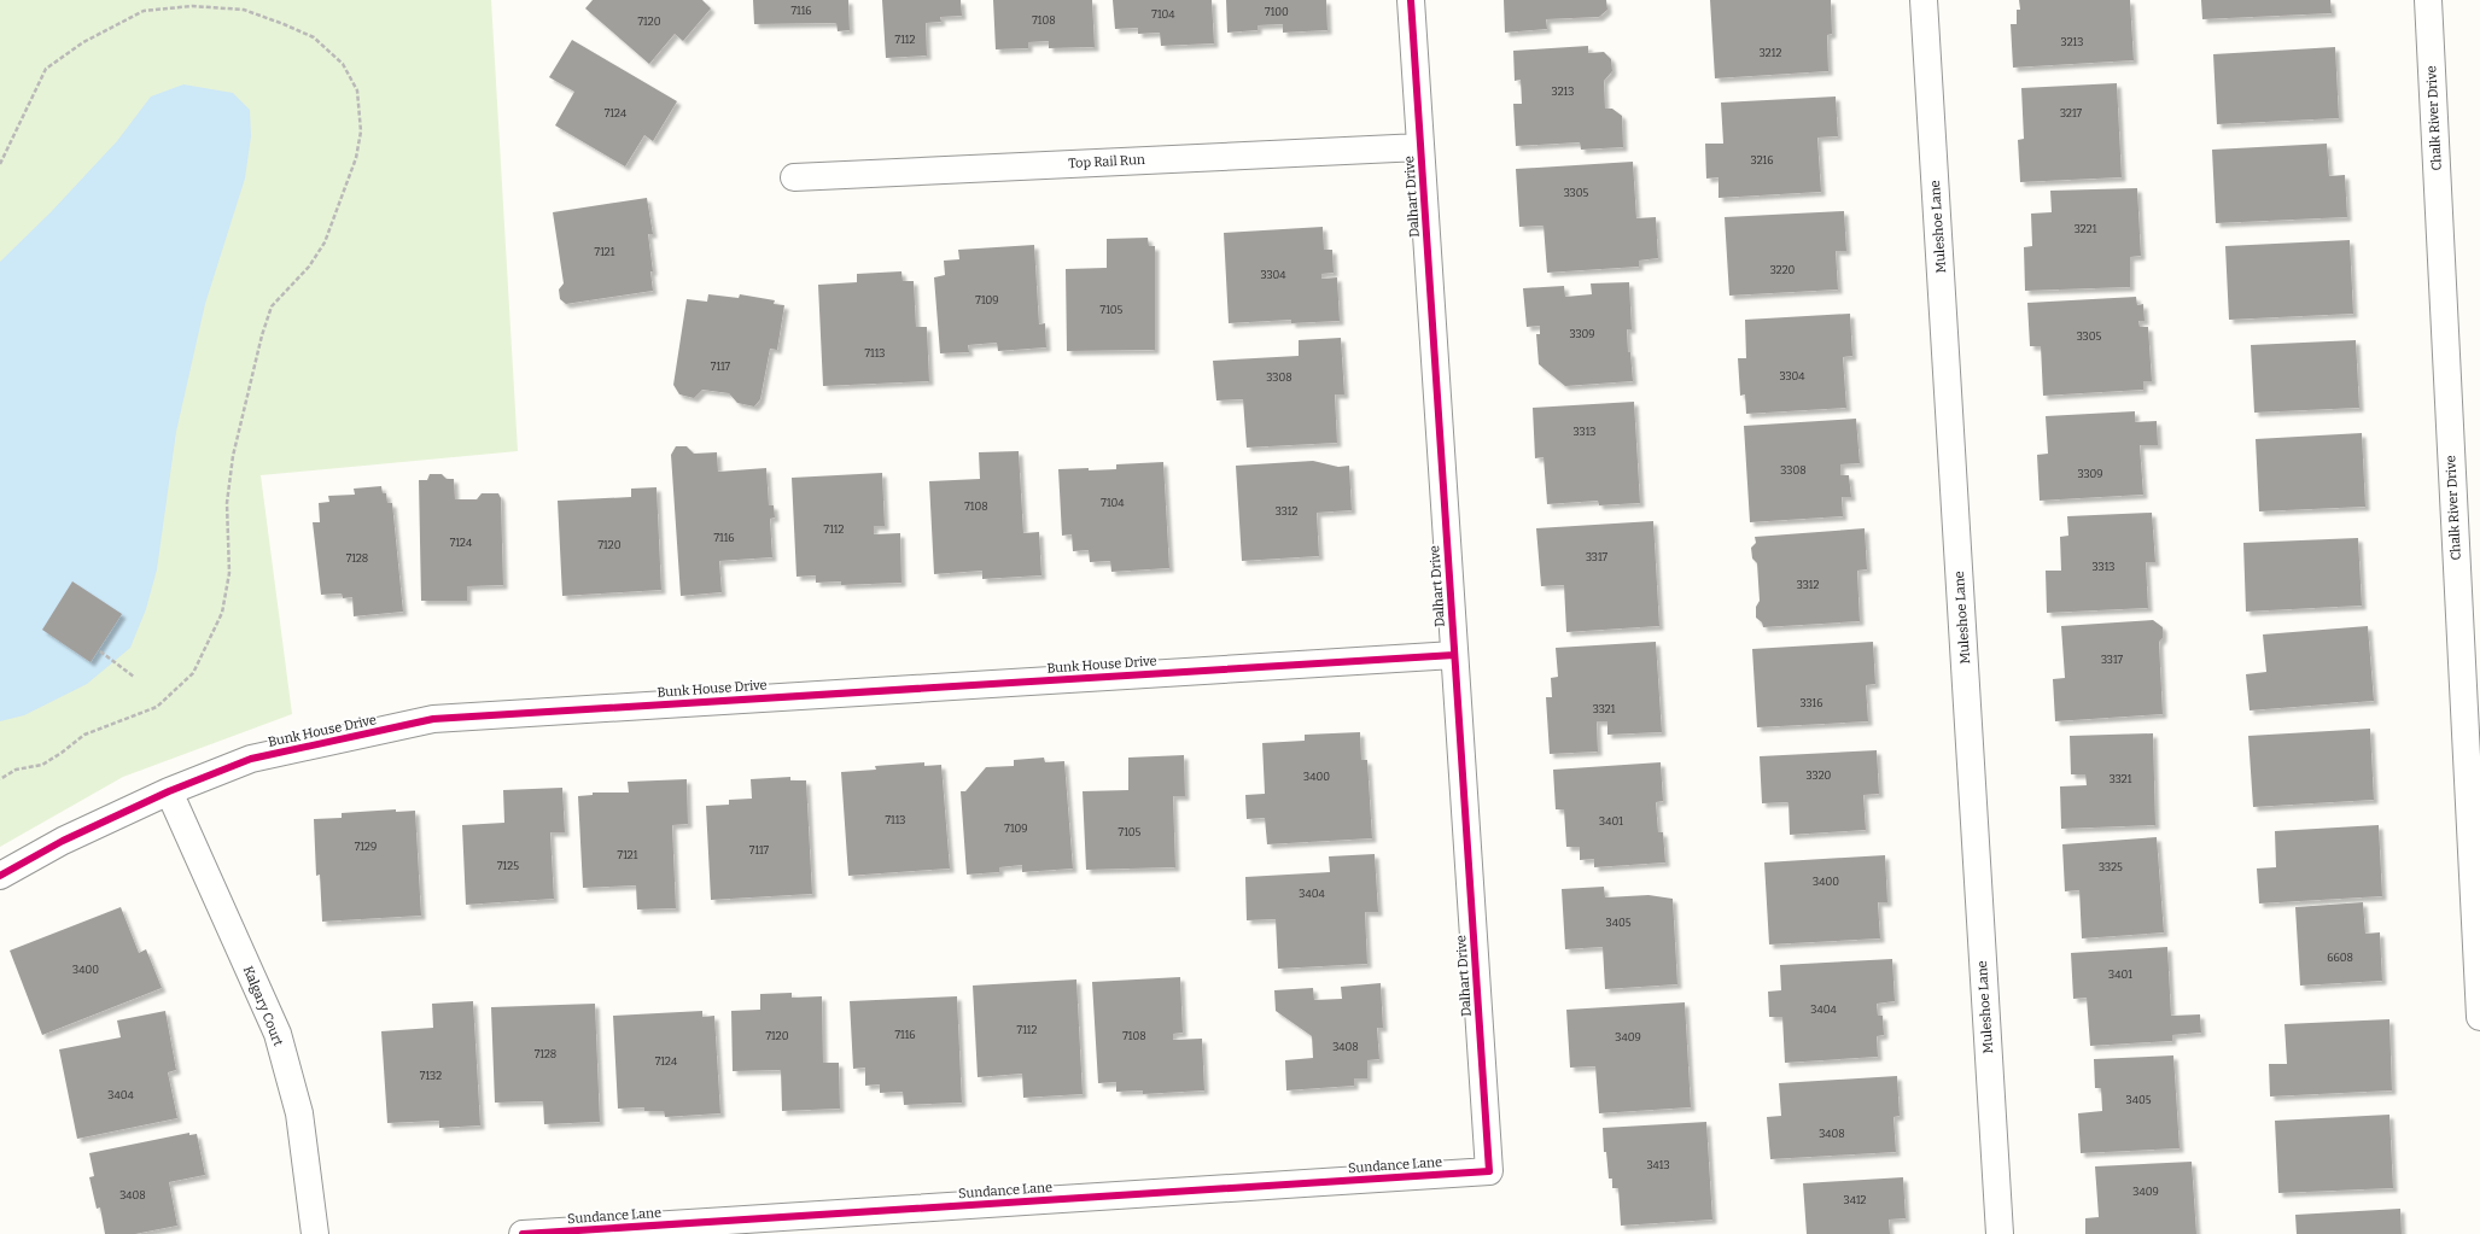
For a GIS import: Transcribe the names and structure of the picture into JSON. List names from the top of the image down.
{
  "streets": {
    "street": [
      "Chalk River Drive",
      "Top Rail Run",
      "Dalhart Drive",
      "Muleshoe Lane",
      "Bunk House Drive",
      "Kalgary Court",
      "Sundance Lane"
    ]
  },
  "crossings": [
    ["Top Rail Run", "Dalhart Drive"],
    ["Dalhart Drive", "Bunk House Drive"],
    ["Dalhart Drive", "Sundance Lane"],
    ["Bunk House Drive", "Kalgary Court"]
  ],
  "house_numbers": [
    "7116",
    "7100",
    "7104",
    "7108",
    "7120",
    "7112",
    "3213",
    "3212",
    "3213",
    "7124",
    "3217",
    "3216",
    "3305",
    "3221",
    "7121",
    "3220",
    "3304",
    "7109",
    "7105",
    "3309",
    "3305",
    "7113",
    "7117",
    "3304",
    "3308",
    "3313",
    "3308",
    "3309",
    "7104",
    "7108",
    "3312",
    "7112",
    "7116",
    "7124",
    "7120",
    "3317",
    "7128",
    "3313",
    "3312",
    "3317",
    "3316",
    "3321",
    "3320",
    "3400",
    "3321",
    "7113",
    "3401",
    "7109",
    "7105",
    "7129",
    "7117",
    "7121",
    "7125",
    "3325",
    "3400",
    "3404",
    "3405",
    "6608",
    "3400",
    "3401",
    "3404",
    "7112",
    "7116",
    "7120",
    "7108",
    "3409",
    "3408",
    "7128",
    "7124",
    "7132",
    "3404",
    "3405",
    "3408",
    "3413",
    "3409",
    "3408",
    "3412"
  ]
}
